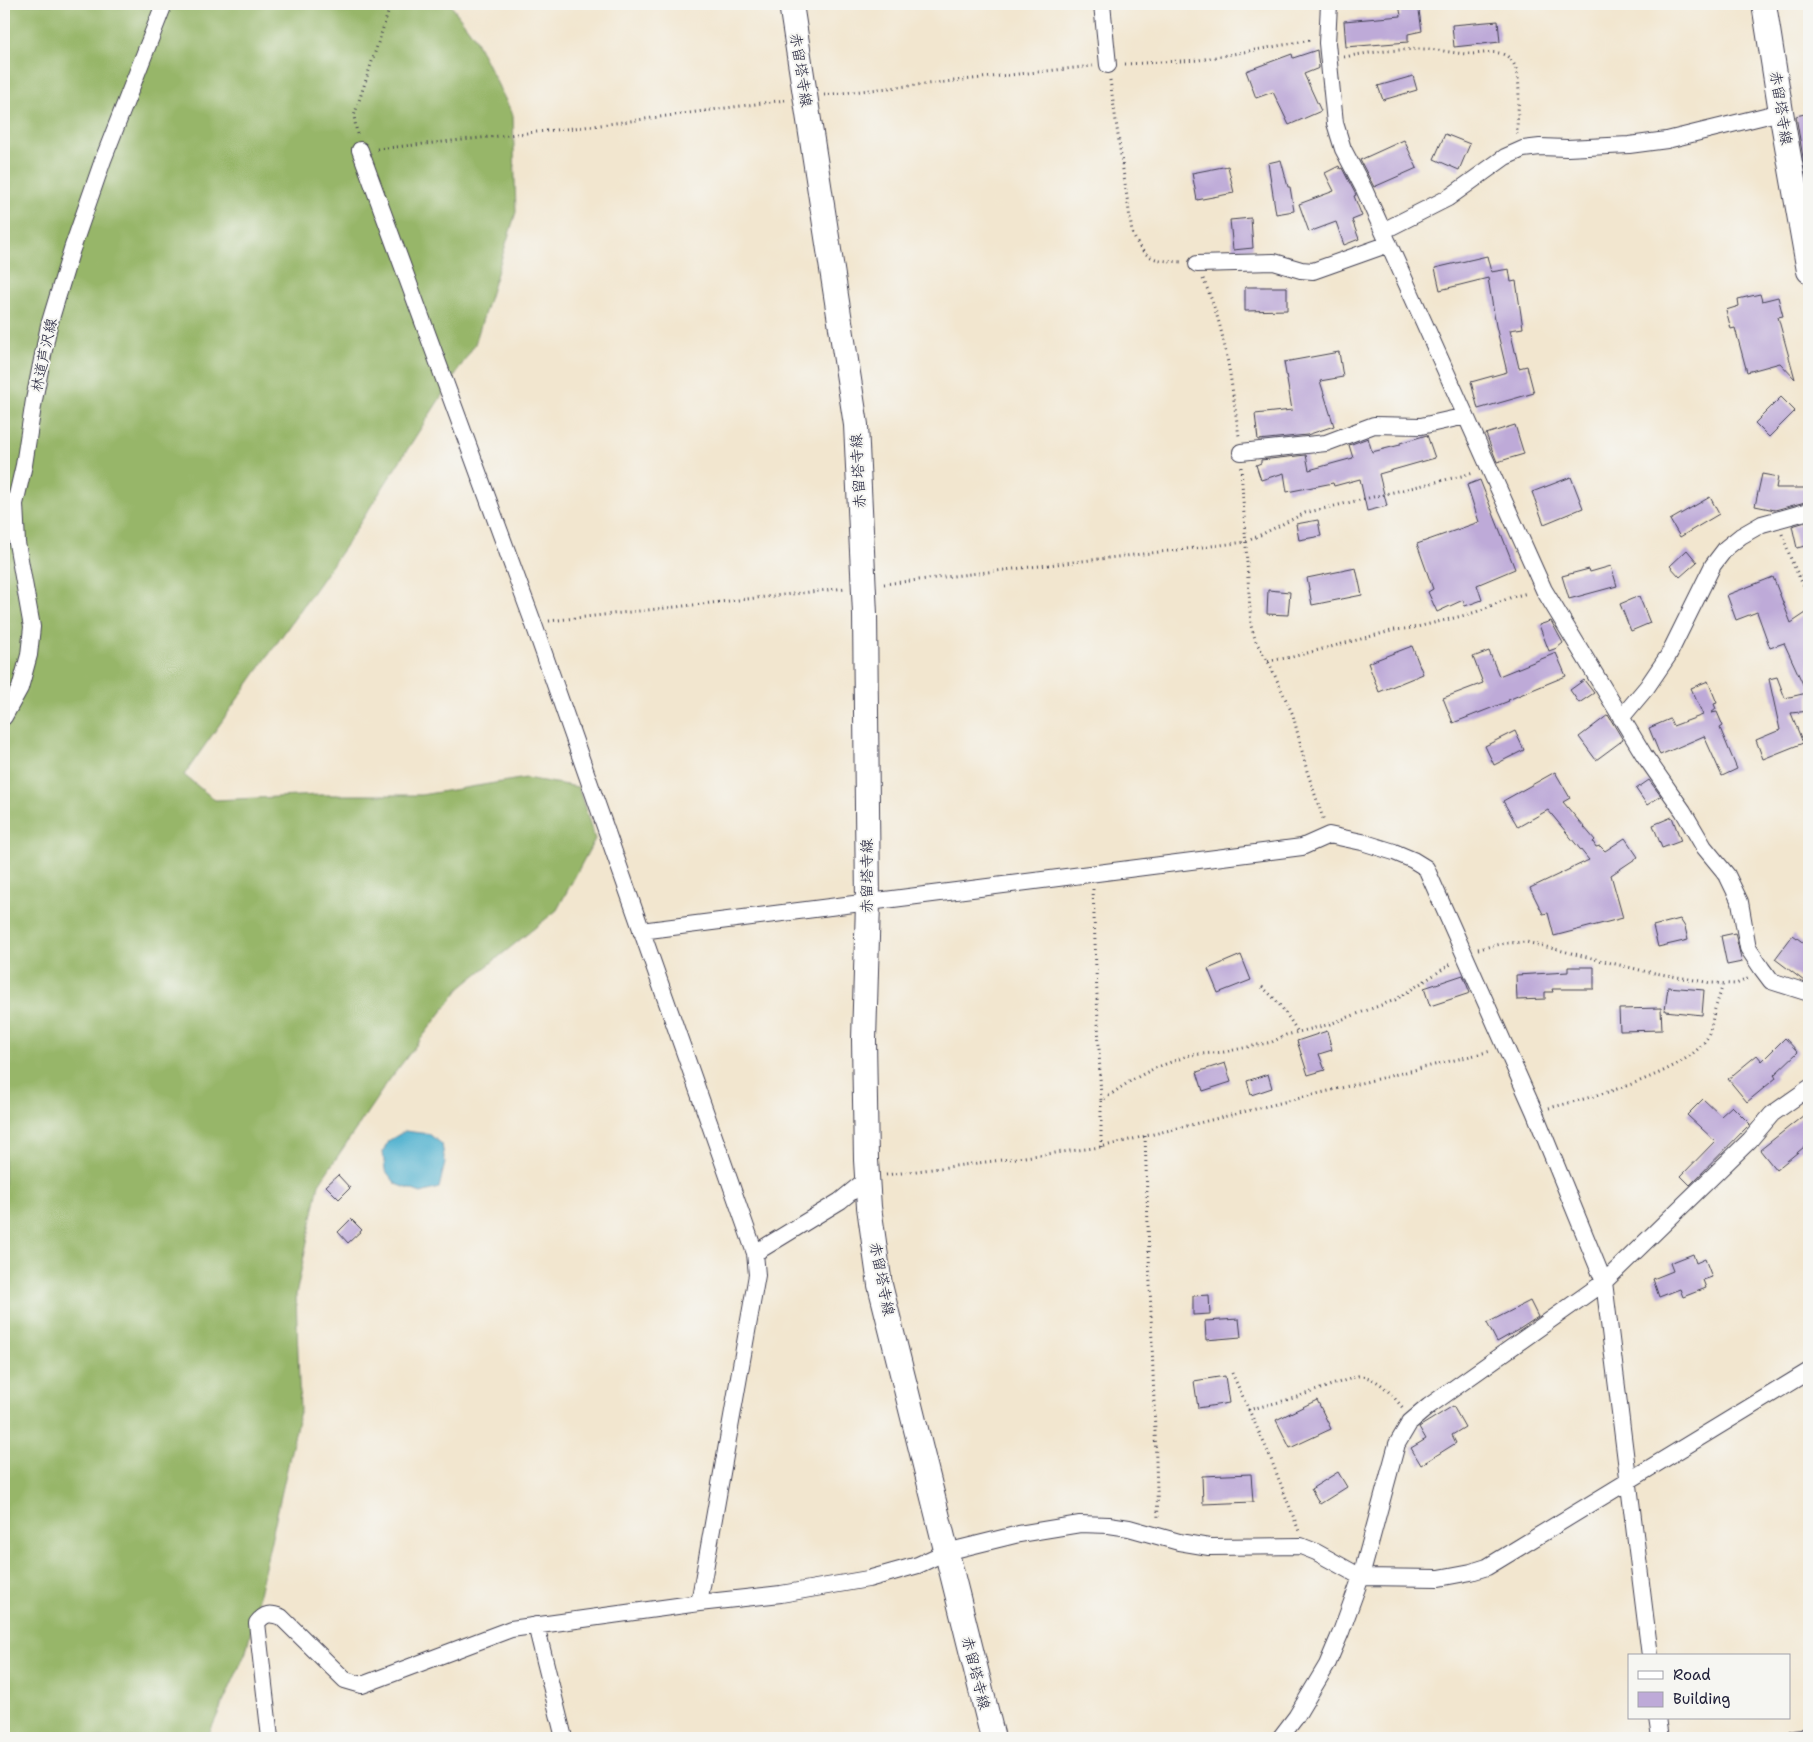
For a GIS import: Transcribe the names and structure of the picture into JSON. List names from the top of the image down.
{
  "streets": {
    "main road": ["赤留塔寺線"],
    "street": ["林道芦沢線"]
  },
  "legend": ["Road", "Building"]
}
